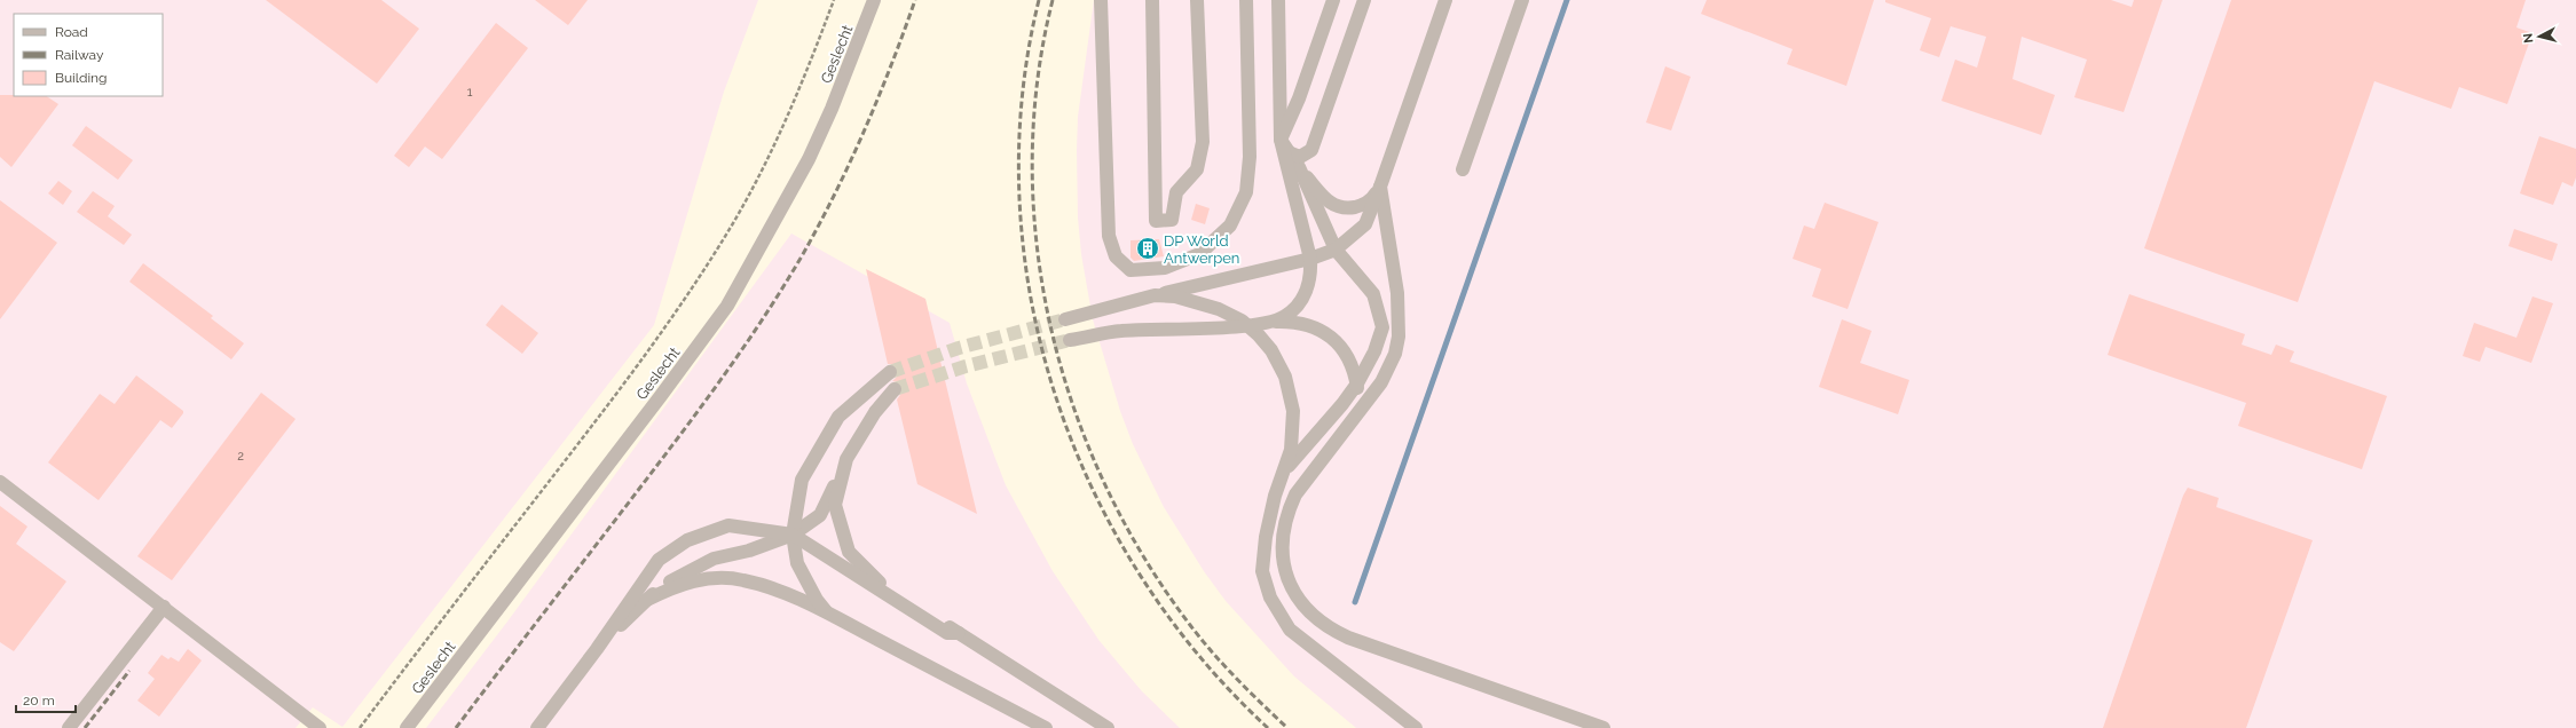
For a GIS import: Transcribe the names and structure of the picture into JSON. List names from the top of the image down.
{
  "streets": {
    "street": ["Geslecht"]
  },
  "places": {
    "building": ["DP World Antwerpen"]
  },
  "house_numbers": ["1", "2"],
  "legend": ["Road", "Railway", "Building"],
  "scale_bar": "20 m",
  "north": "left"
}
